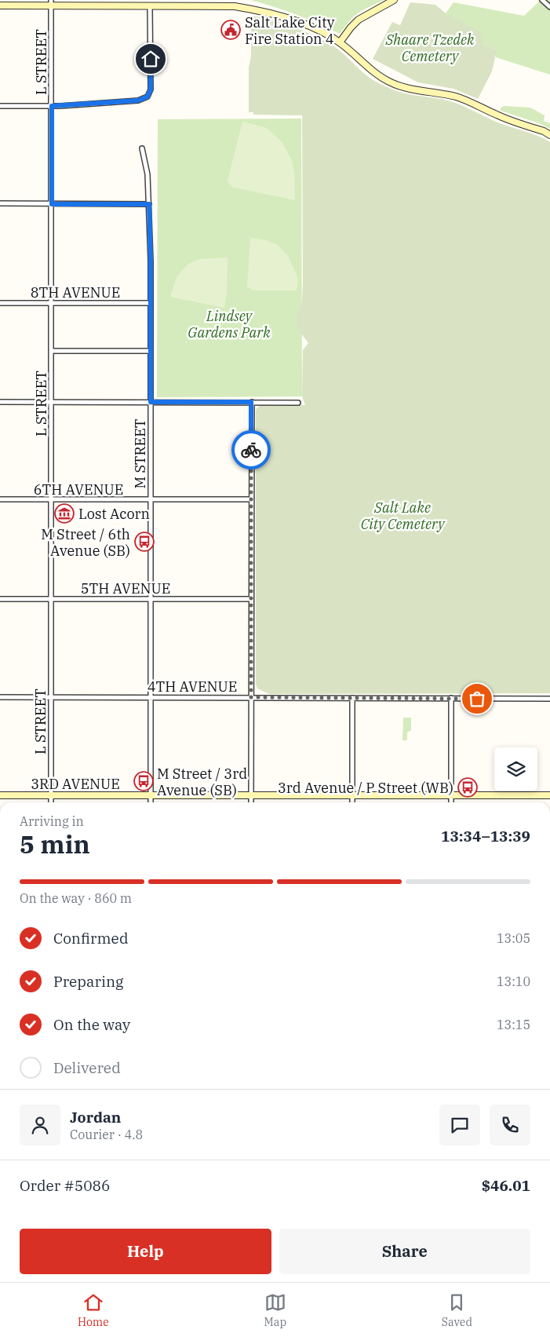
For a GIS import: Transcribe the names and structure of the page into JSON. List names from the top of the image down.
{
  "streets": {
    "street": [
      "L STREET",
      "8TH AVENUE",
      "M STREET",
      "6TH AVENUE",
      "5TH AVENUE",
      "4TH AVENUE",
      "3RD AVENUE"
    ]
  },
  "crossings": [
    ["L STREET", "8TH AVENUE"],
    ["L STREET", "6TH AVENUE"],
    ["L STREET", "5TH AVENUE"],
    ["L STREET", "4TH AVENUE"],
    ["L STREET", "3RD AVENUE"],
    ["8TH AVENUE", "M STREET"],
    ["M STREET", "6TH AVENUE"],
    ["M STREET", "5TH AVENUE"],
    ["M STREET", "4TH AVENUE"],
    ["M STREET", "3RD AVENUE"]
  ],
  "parks": ["Shaare Tzedek Cemetery", "Lindsey Gardens Park", "Salt Lake City Cemetery"],
  "places": {
    "public building": ["Salt Lake City Fire Station 4"],
    "museum": ["Lost Acorn"],
    "bus stop": ["M Street / 6th Avenue (SB)", "M Street / 3rd Avenue (SB)", "3rd Avenue / P Street (WB)"]
  },
  "page": {
    "heading": ["5 min", "Arriving in", "13:34–13:39"],
    "panel": [
      "Jordan",
      "Courier · 4.8",
      "Order #5086",
      "$46.01"
    ],
    "bar": "On the way · 860 m",
    "list": [
      ["Confirmed", "13:05"],
      ["Preparing", "13:10"],
      ["On the way", "13:15"],
      "Delivered"
    ],
    "buttons": ["Help", "Share"],
    "tabs": ["Home", "Map", "Saved"]
  }
}
